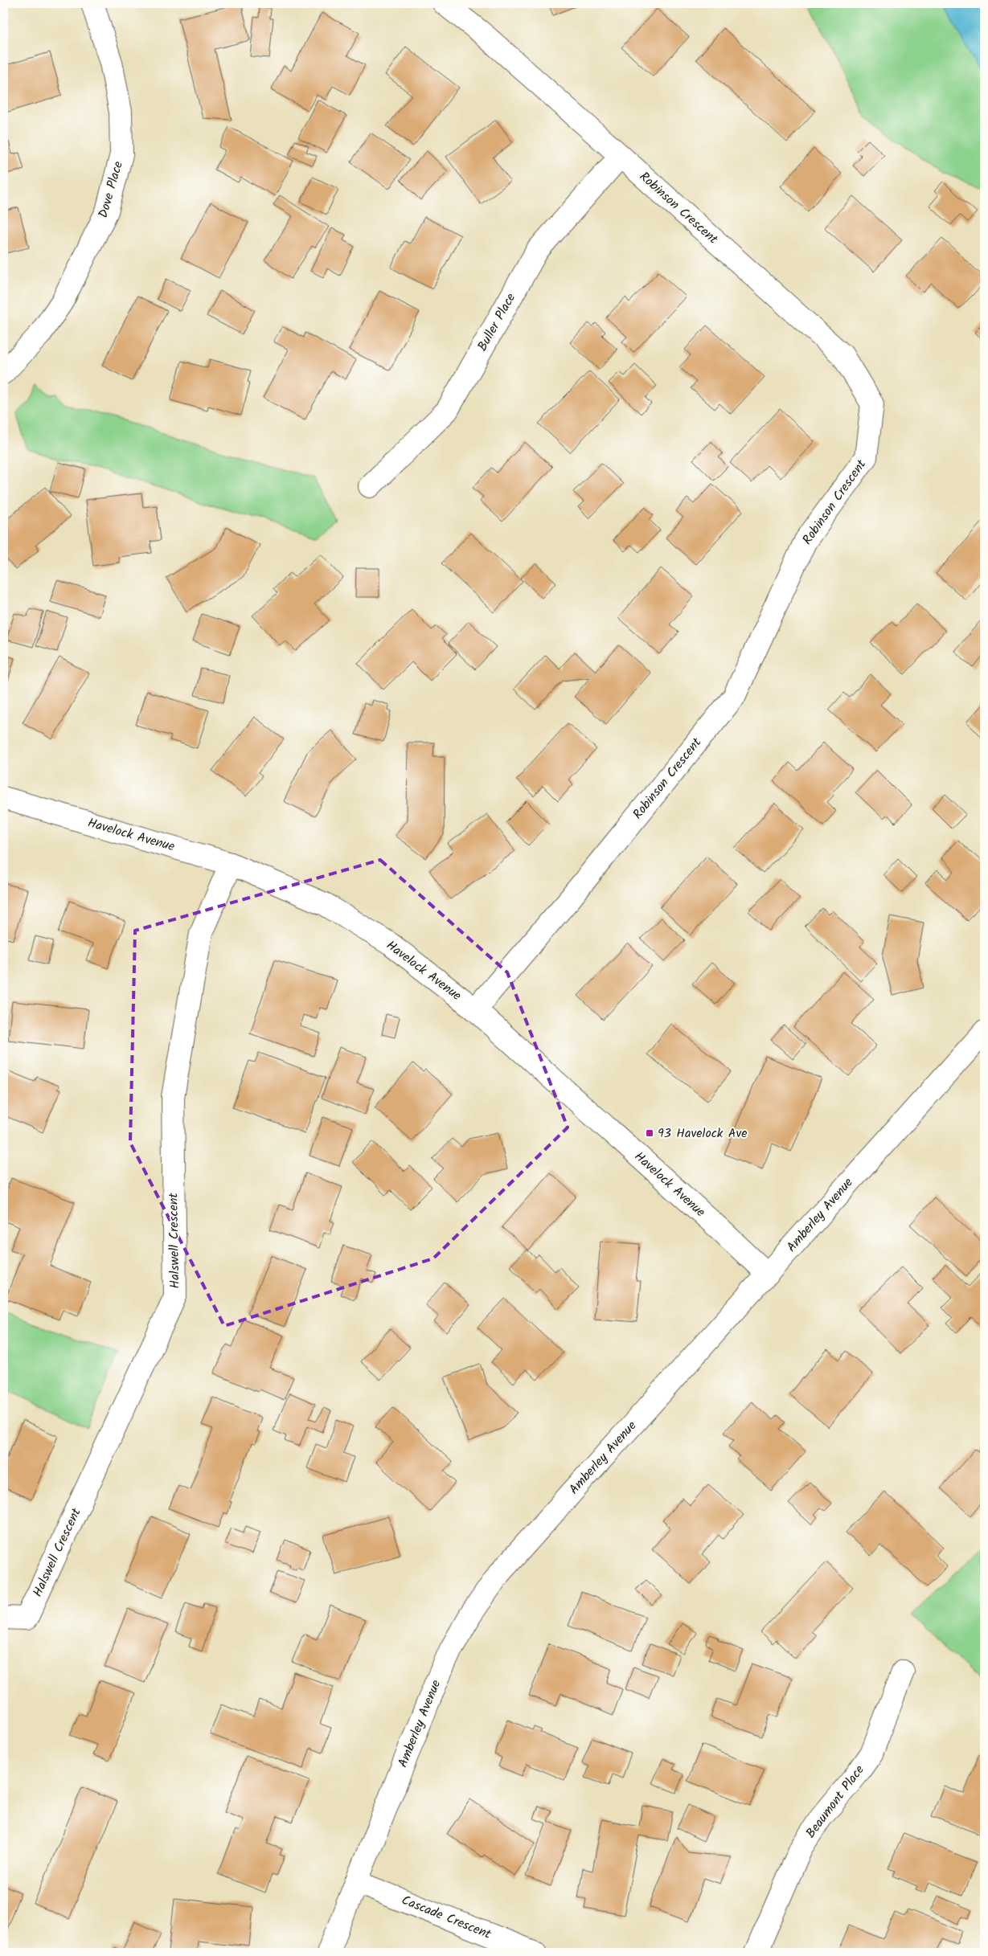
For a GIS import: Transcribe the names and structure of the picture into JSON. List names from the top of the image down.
{
  "streets": {
    "street": [
      "Dove Place",
      "Robinson Crescent",
      "Buller Place",
      "Havelock Avenue",
      "Amberley Avenue",
      "Halswell Crescent",
      "Beaumont Place",
      "Cascade Crescent"
    ]
  },
  "crossings": [
    ["Robinson Crescent", "Buller Place"],
    ["Robinson Crescent", "Havelock Avenue"],
    ["Havelock Avenue", "Amberley Avenue"],
    ["Havelock Avenue", "Halswell Crescent"],
    ["Amberley Avenue", "Cascade Crescent"]
  ],
  "places": {
    "transit": ["93 Havelock Ave"]
  }
}
